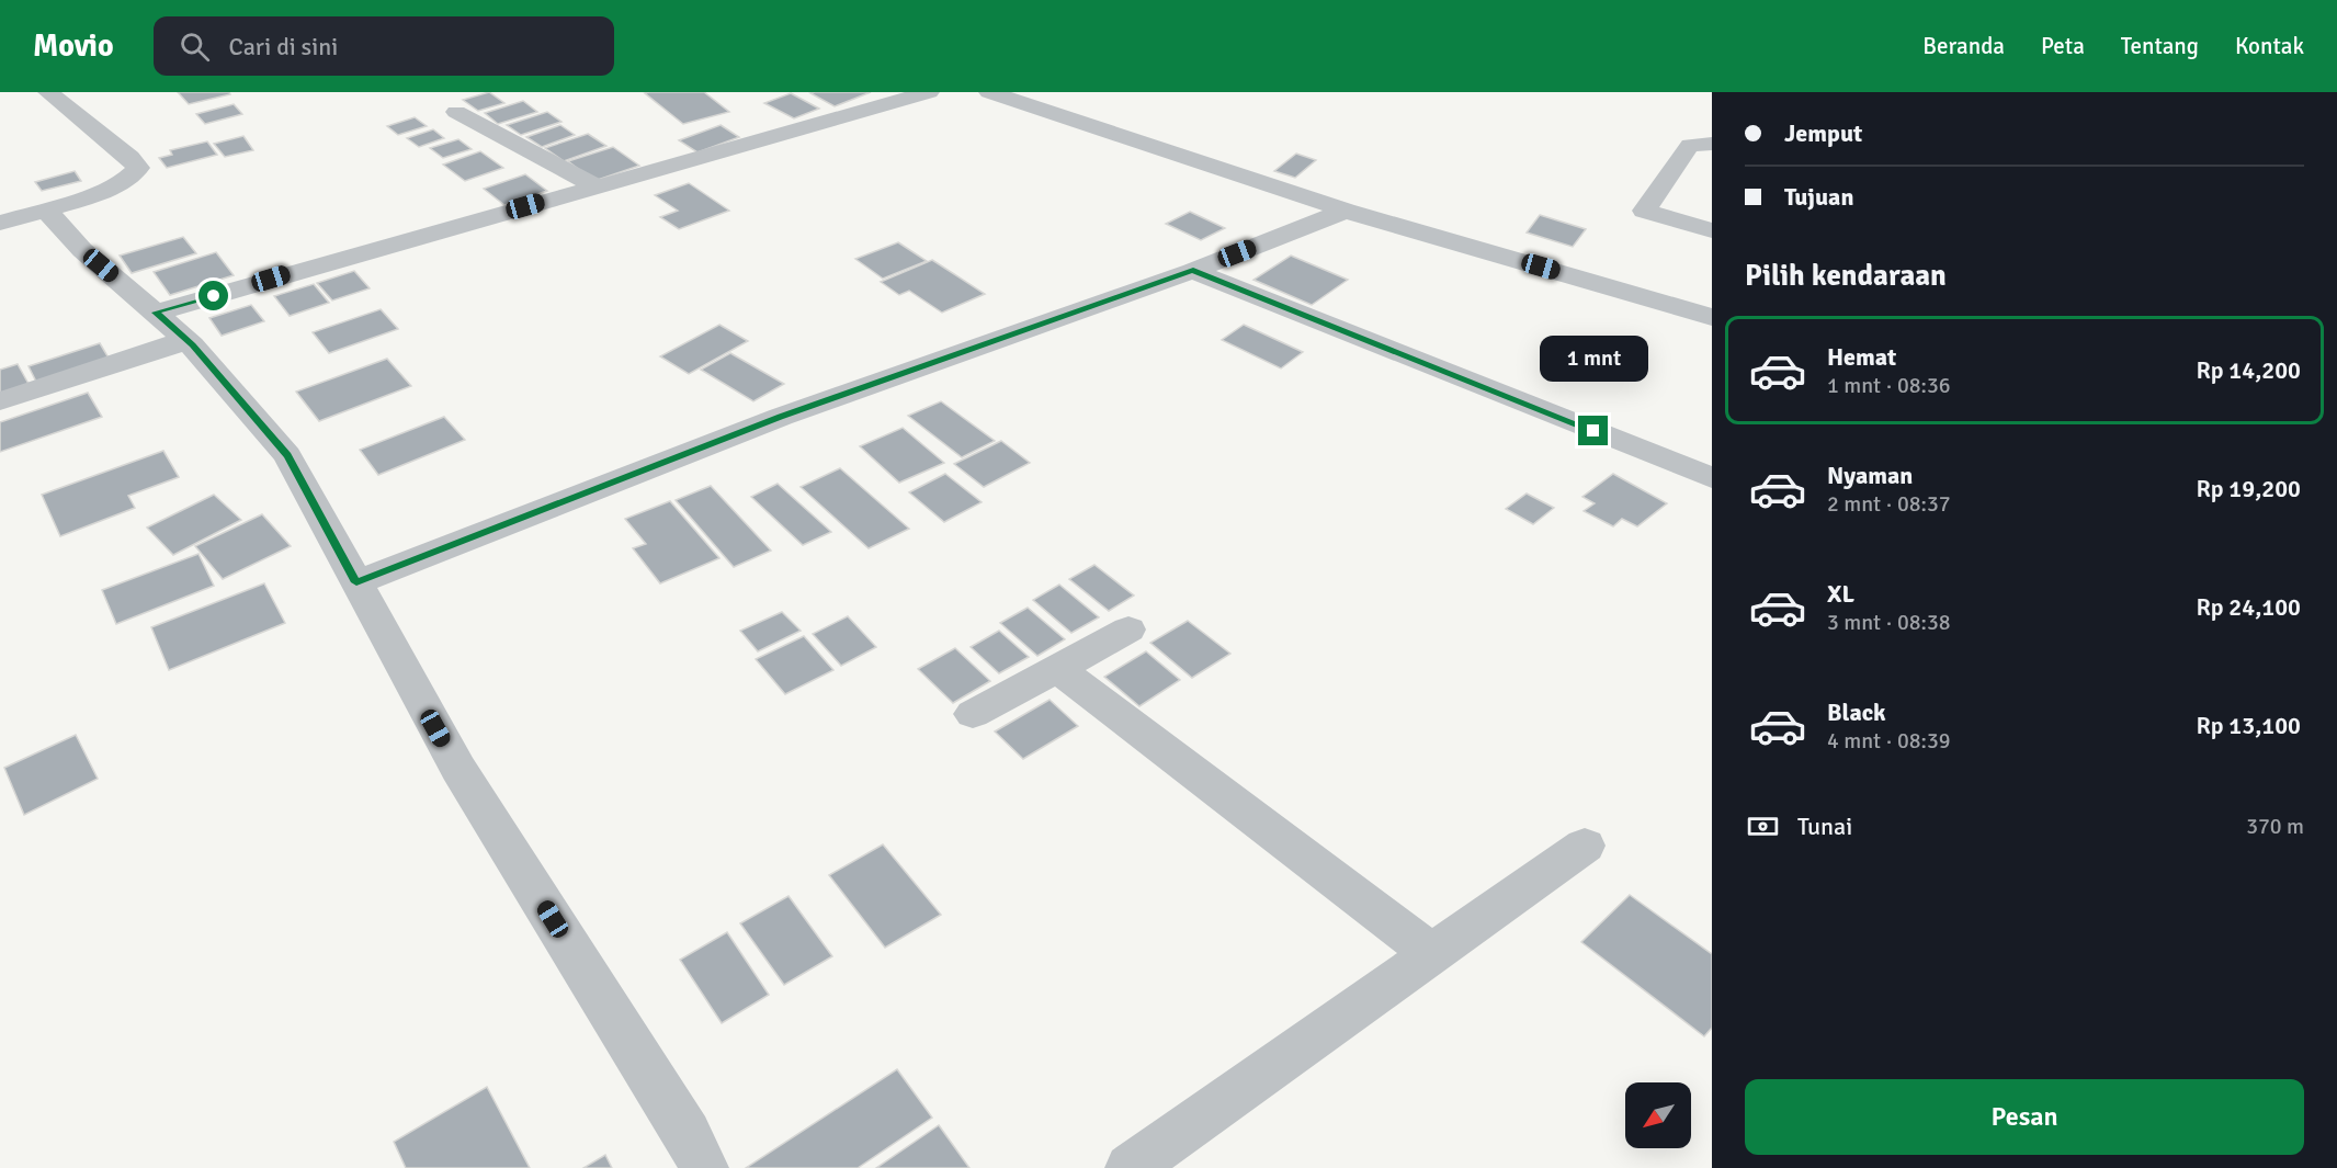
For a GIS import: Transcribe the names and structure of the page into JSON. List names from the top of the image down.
{
  "north": "bottom left",
  "page": {
    "header": "Movio",
    "search": "Cari di sini",
    "nav": [
      "Beranda",
      "Peta",
      "Tentang",
      "Kontak"
    ],
    "banner": ["Jemput", "Tujuan"],
    "heading": "Pilih kendaraan",
    "list": [
      {
        "name": "Hemat",
        "note": "1 mnt · 08:36",
        "value": "Rp 14,200"
      },
      {
        "name": "Nyaman",
        "note": "2 mnt · 08:37",
        "value": "Rp 19,200"
      },
      {
        "name": "XL",
        "note": "3 mnt · 08:38",
        "value": "Rp 24,100"
      },
      {
        "name": "Black",
        "note": "4 mnt · 08:39",
        "value": "Rp 13,100"
      }
    ],
    "bubble": "1 mnt",
    "pay": ["Tunai", "370 m"],
    "buttons": "Pesan"
  }
}
